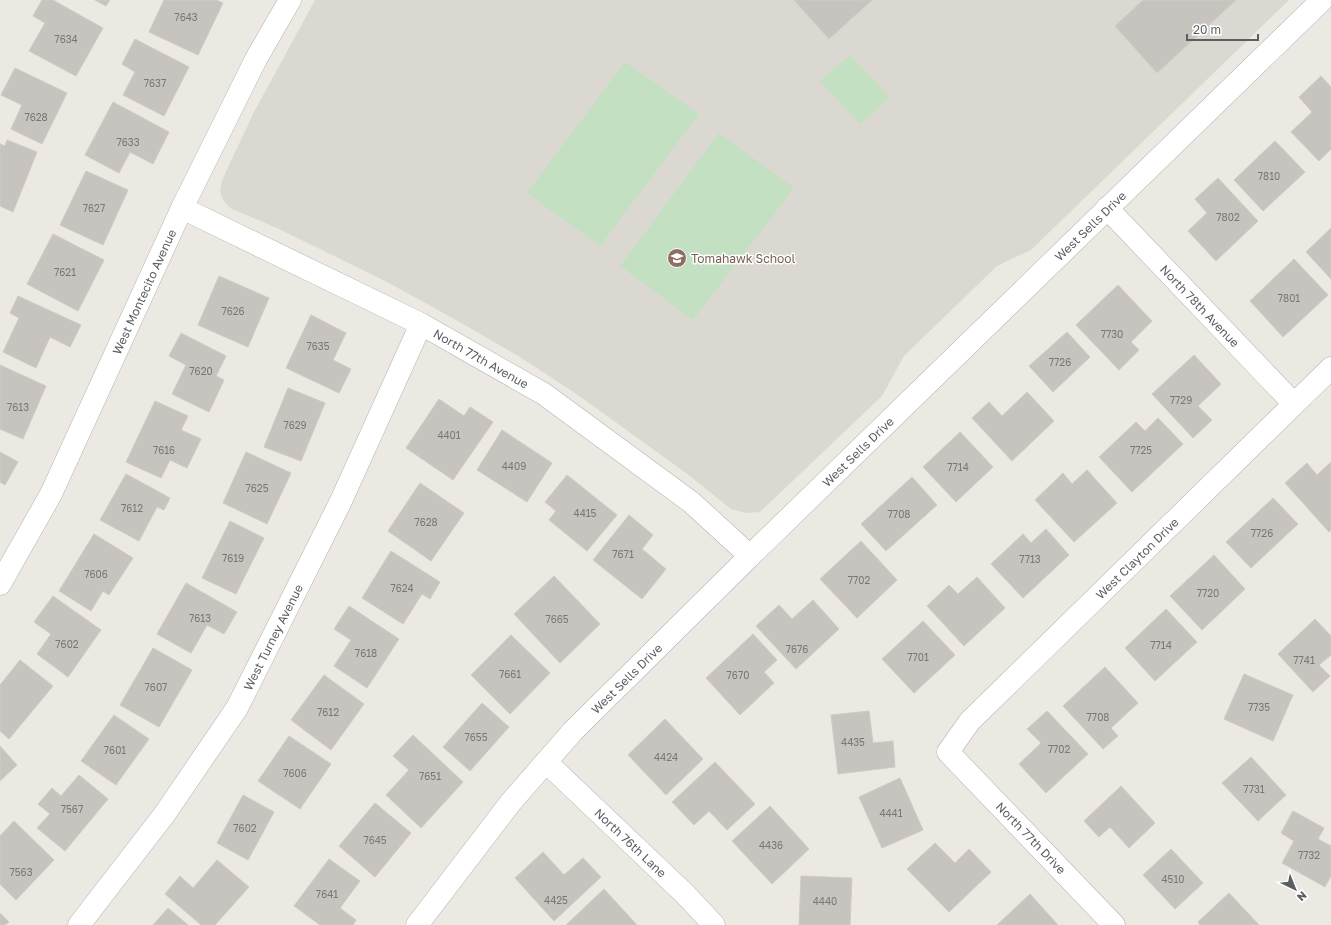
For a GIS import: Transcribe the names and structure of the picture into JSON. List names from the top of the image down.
{
  "streets": {
    "street": [
      "West Sells Drive",
      "West Montecito Avenue",
      "North 78th Avenue",
      "North 77th Avenue",
      "West Clayton Drive",
      "West Turney Avenue",
      "North 77th Drive",
      "North 76th Lane"
    ]
  },
  "crossings": [
    ["West Sells Drive", "North 78th Avenue"],
    ["West Sells Drive", "North 77th Avenue"],
    ["West Sells Drive", "North 76th Lane"],
    ["West Montecito Avenue", "North 77th Avenue"],
    ["North 78th Avenue", "West Clayton Drive"],
    ["North 77th Avenue", "West Turney Avenue"],
    ["West Clayton Drive", "North 77th Drive"]
  ],
  "places": {
    "school or university": ["Tomahawk School"]
  },
  "house_numbers": [
    "7643",
    "7634",
    "7637",
    "7628",
    "7633",
    "7810",
    "7627",
    "7802",
    "7621",
    "7801",
    "7626",
    "7730",
    "7635",
    "7726",
    "7620",
    "7729",
    "7613",
    "7629",
    "4401",
    "7616",
    "7725",
    "4409",
    "7714",
    "7625",
    "7612",
    "4415",
    "7708",
    "7628",
    "7726",
    "7671",
    "7619",
    "7713",
    "7606",
    "7702",
    "7624",
    "7720",
    "7613",
    "7665",
    "7602",
    "7714",
    "7676",
    "7618",
    "7701",
    "7741",
    "7661",
    "7670",
    "7607",
    "7735",
    "7612",
    "7708",
    "7655",
    "4435",
    "7702",
    "7601",
    "4424",
    "7606",
    "7651",
    "7731",
    "7567",
    "4441",
    "7602",
    "7645",
    "4436",
    "7732",
    "7563",
    "4510",
    "7641",
    "4425",
    "4440"
  ],
  "scale_bar": "20 m",
  "north": "bottom right"
}
